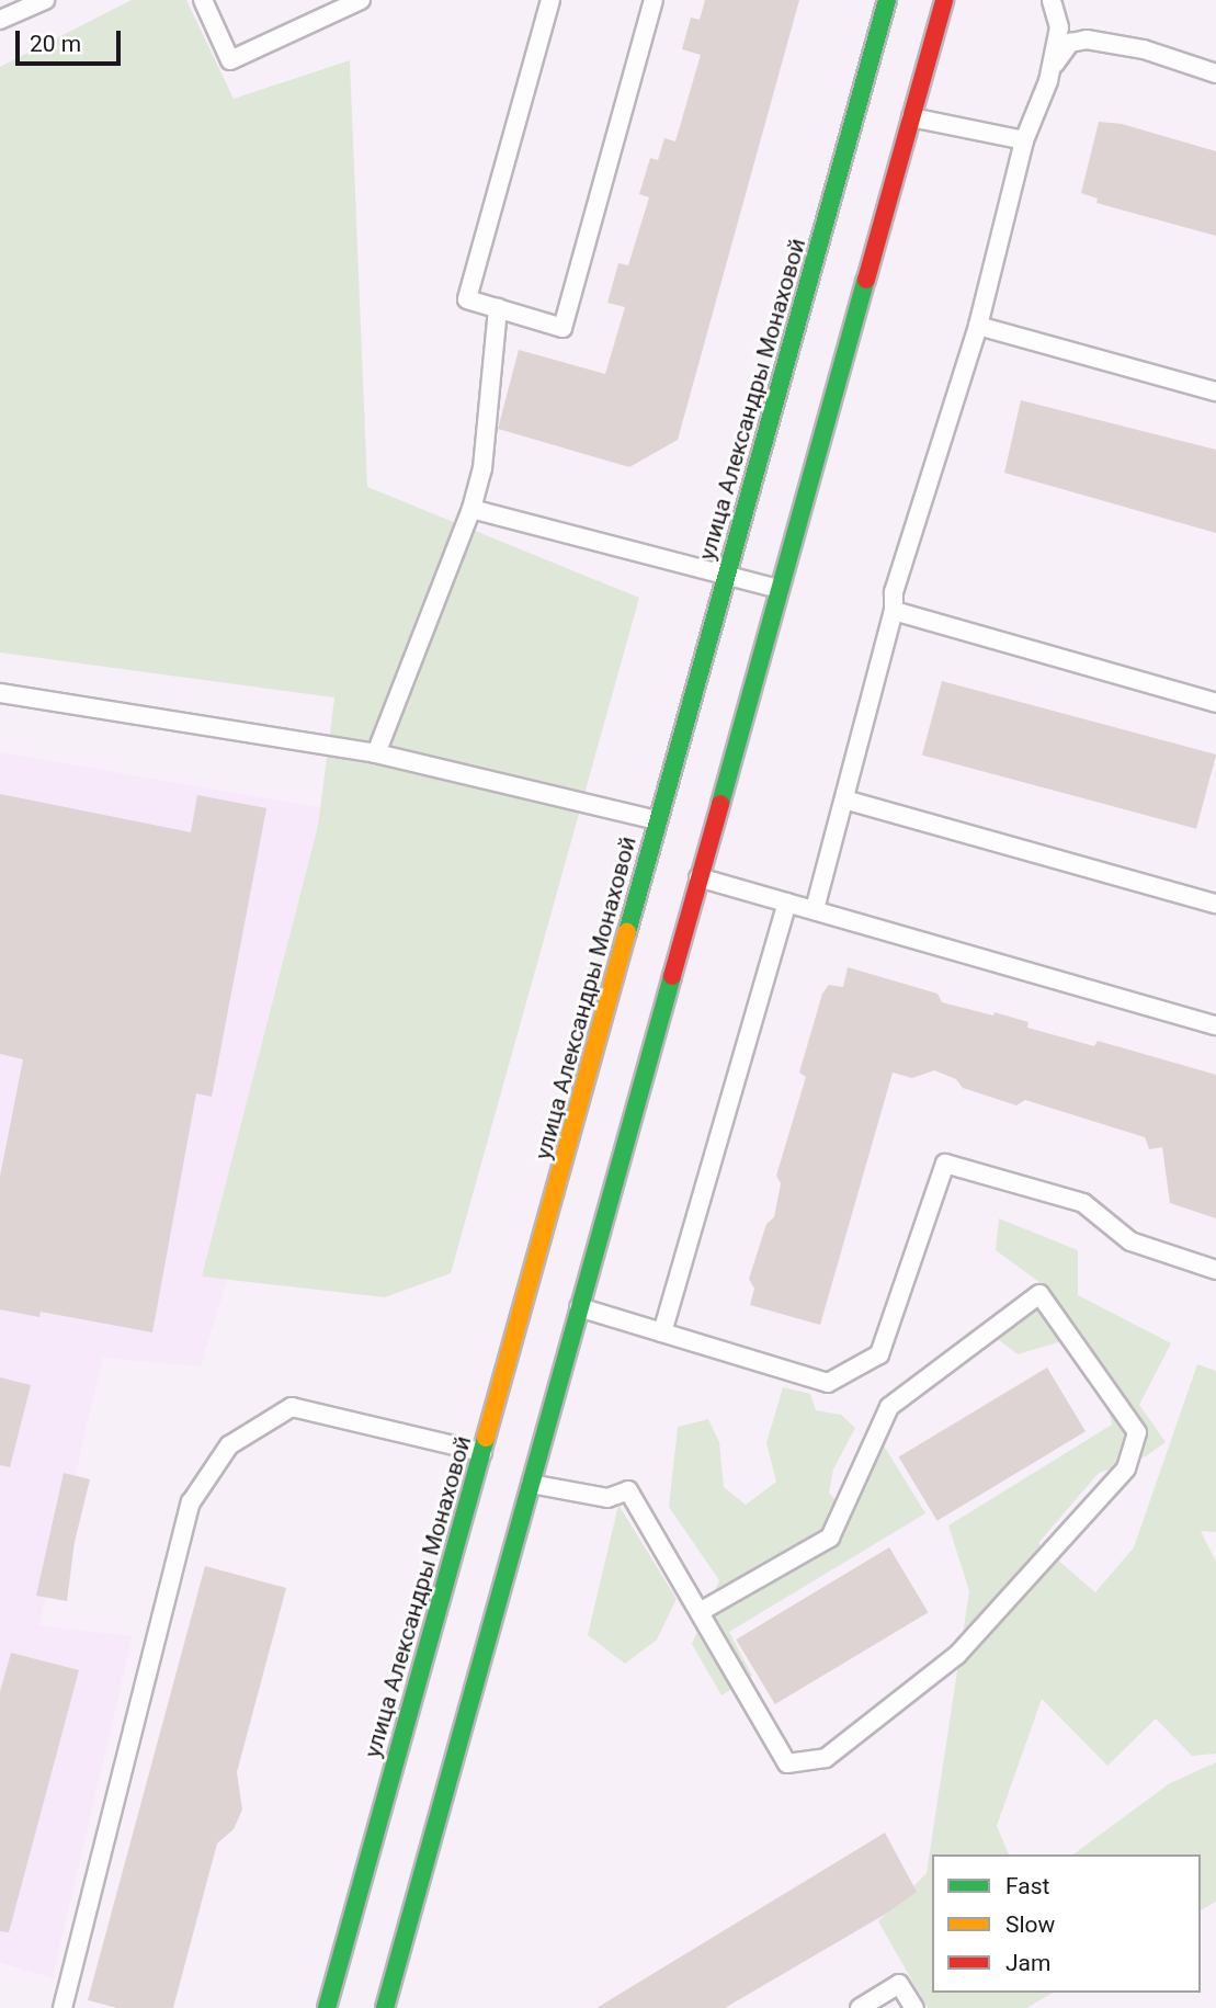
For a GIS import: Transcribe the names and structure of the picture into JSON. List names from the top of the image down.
{
  "streets": {
    "main road": ["улица Александры Монаховой"]
  },
  "legend": ["Fast", "Slow", "Jam"],
  "scale_bar": "20 m"
}
